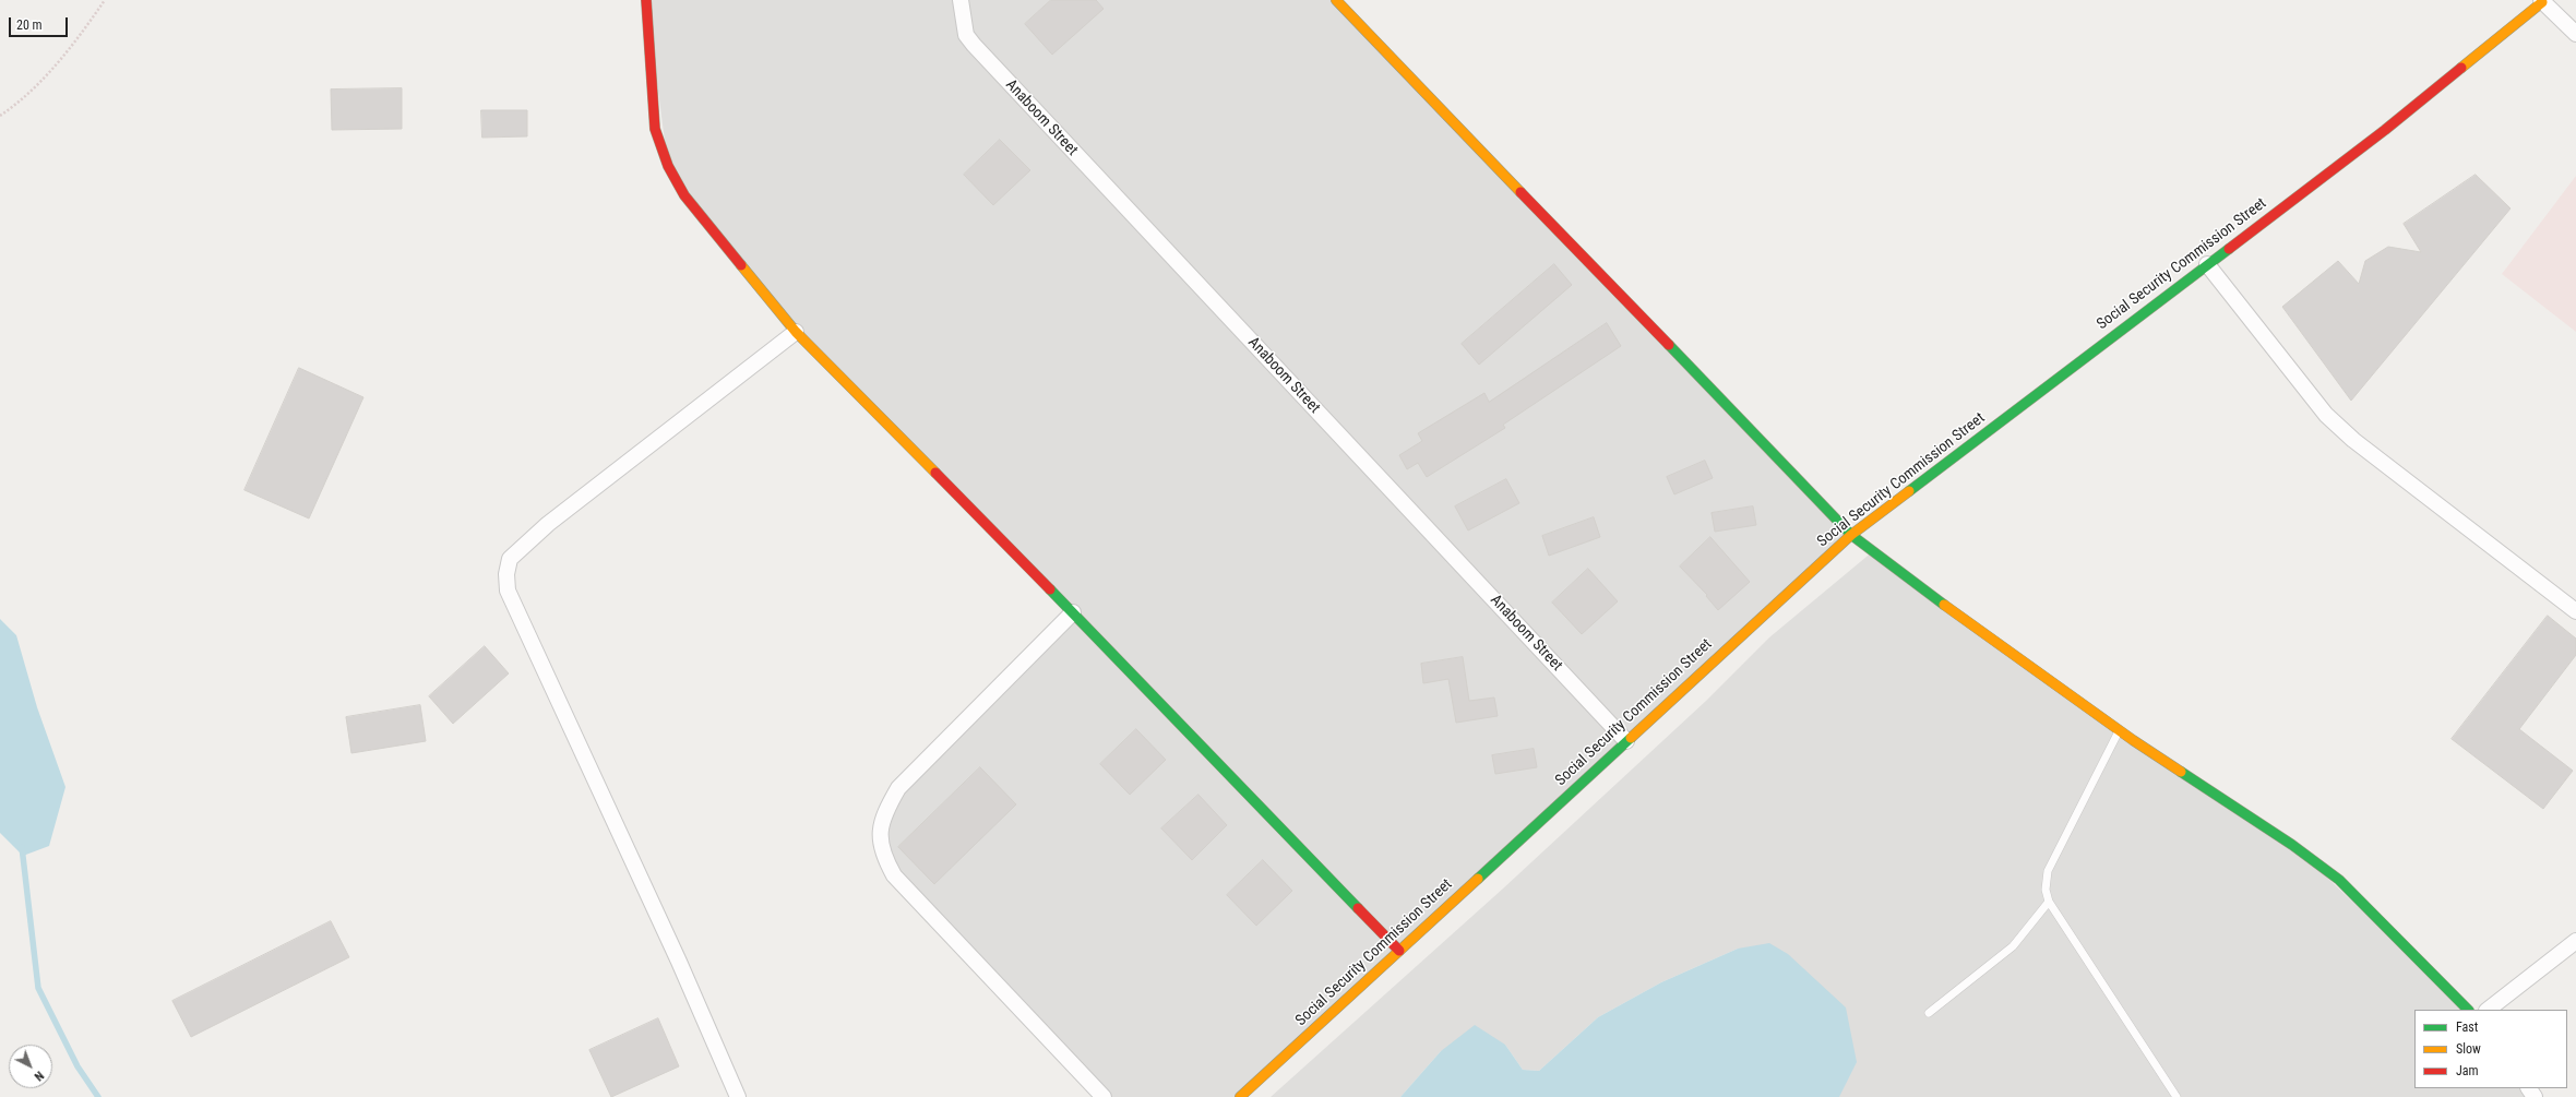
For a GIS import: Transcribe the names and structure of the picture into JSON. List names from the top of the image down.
{
  "streets": {
    "street": ["Anaboom Street", "Social Security Commission Street"]
  },
  "crossings": [
    ["Anaboom Street", "Social Security Commission Street"]
  ],
  "legend": ["Fast", "Slow", "Jam"],
  "scale_bar": "20 m",
  "north": "bottom right"
}
